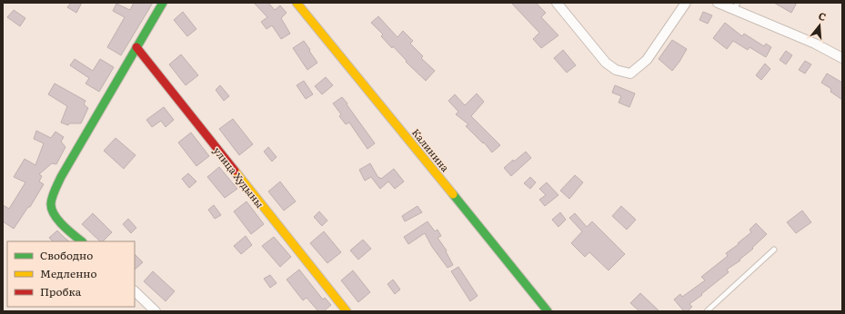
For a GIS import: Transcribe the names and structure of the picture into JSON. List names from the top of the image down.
{
  "streets": {
    "street": ["Калинина", "улица Худыны"]
  },
  "legend": ["Свободно", "Медленно", "Пробка"],
  "north": "top"
}
